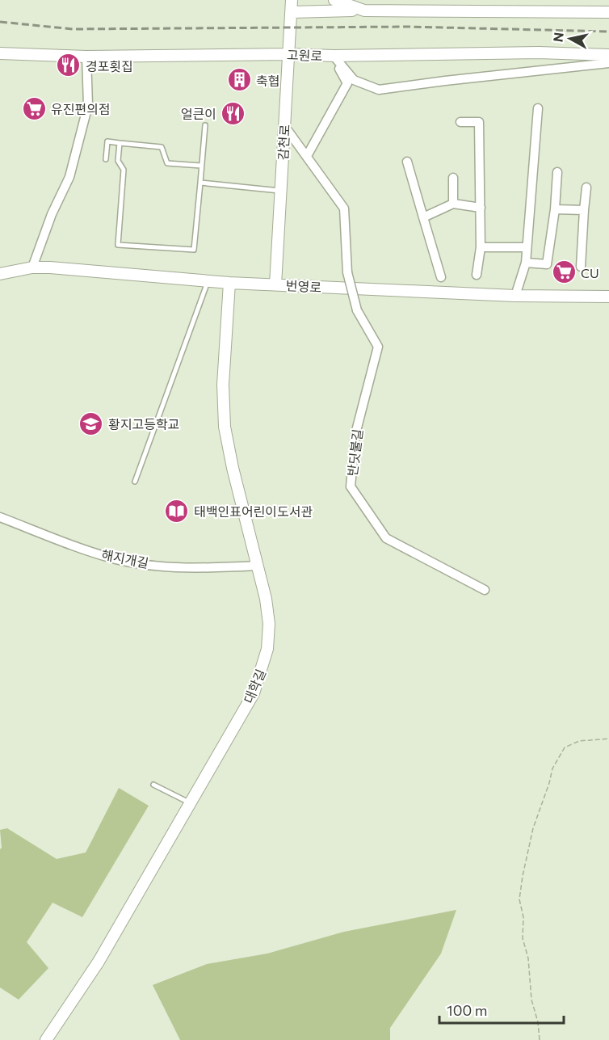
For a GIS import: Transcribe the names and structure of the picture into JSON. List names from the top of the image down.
{
  "streets": {
    "street": [
      "고원로",
      "감천로",
      "번영로",
      "반딧불길",
      "해지개길",
      "대학길"
    ]
  },
  "crossings": [
    ["고원로", "감천로"],
    ["감천로", "번영로"],
    ["번영로", "대학길"],
    ["해지개길", "대학길"]
  ],
  "places": {
    "restaurant": ["경포횟집", "얼큰이"],
    "building": ["축협"],
    "supermarket": ["유진편의점", "CU"],
    "school or university": ["황지고등학교"],
    "library": ["태백인표어린이도서관"]
  },
  "scale_bar": "100 m",
  "north": "left"
}
